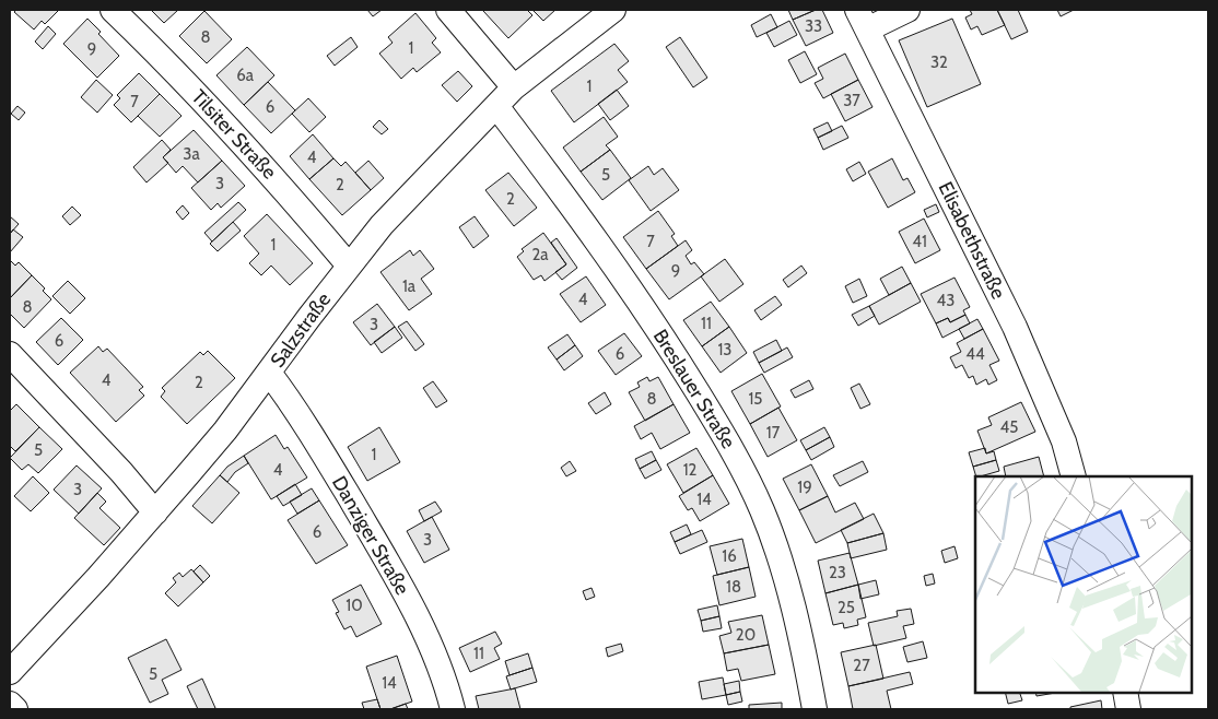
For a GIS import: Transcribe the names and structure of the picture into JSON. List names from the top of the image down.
{
  "streets": {
    "street": [
      "Tilsiter Straße",
      "Elisabethstraße",
      "Salzstraße",
      "Breslauer Straße",
      "Danziger Straße"
    ]
  },
  "crossings": [
    ["Tilsiter Straße", "Salzstraße"],
    ["Salzstraße", "Breslauer Straße"],
    ["Salzstraße", "Danziger Straße"]
  ],
  "house_numbers": [
    "33",
    "8",
    "1",
    "9",
    "32",
    "6a",
    "1",
    "37",
    "7",
    "6",
    "3a",
    "4",
    "5",
    "3",
    "2",
    "2",
    "7",
    "41",
    "1",
    "2a",
    "9",
    "1a",
    "4",
    "43",
    "8",
    "11",
    "3",
    "6",
    "13",
    "6",
    "44",
    "4",
    "2",
    "8",
    "15",
    "45",
    "17",
    "5",
    "1",
    "4",
    "12",
    "19",
    "3",
    "14",
    "6",
    "3",
    "16",
    "23",
    "18",
    "10",
    "25",
    "20",
    "11",
    "27",
    "5",
    "14"
  ]
}
